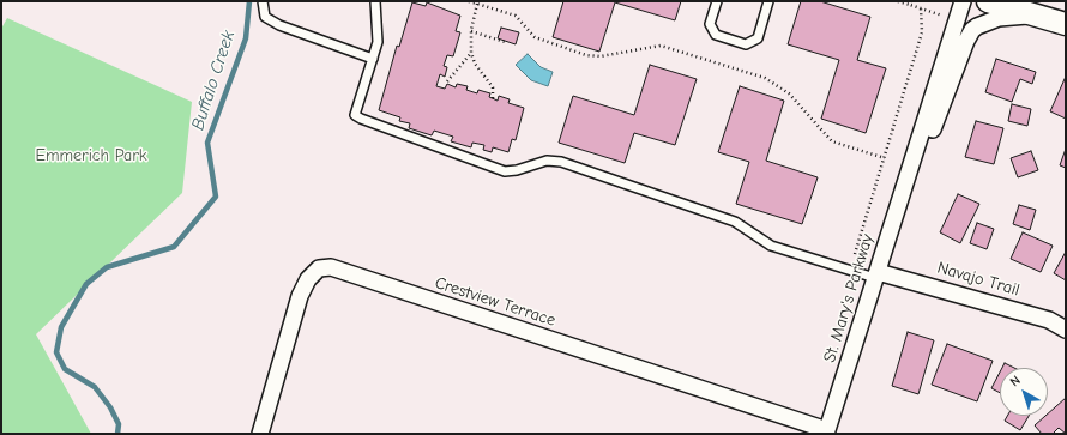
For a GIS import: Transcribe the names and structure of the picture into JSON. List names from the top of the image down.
{
  "streets": {
    "street": ["Navajo Trail", "St. Mary's Parkway", "Crestview Terrace"]
  },
  "crossings": [
    ["Navajo Trail", "St. Mary's Parkway"],
    ["St. Mary's Parkway", "Crestview Terrace"]
  ],
  "water": ["Buffalo Creek"],
  "parks": ["Emmerich Park"],
  "north": "top left"
}
